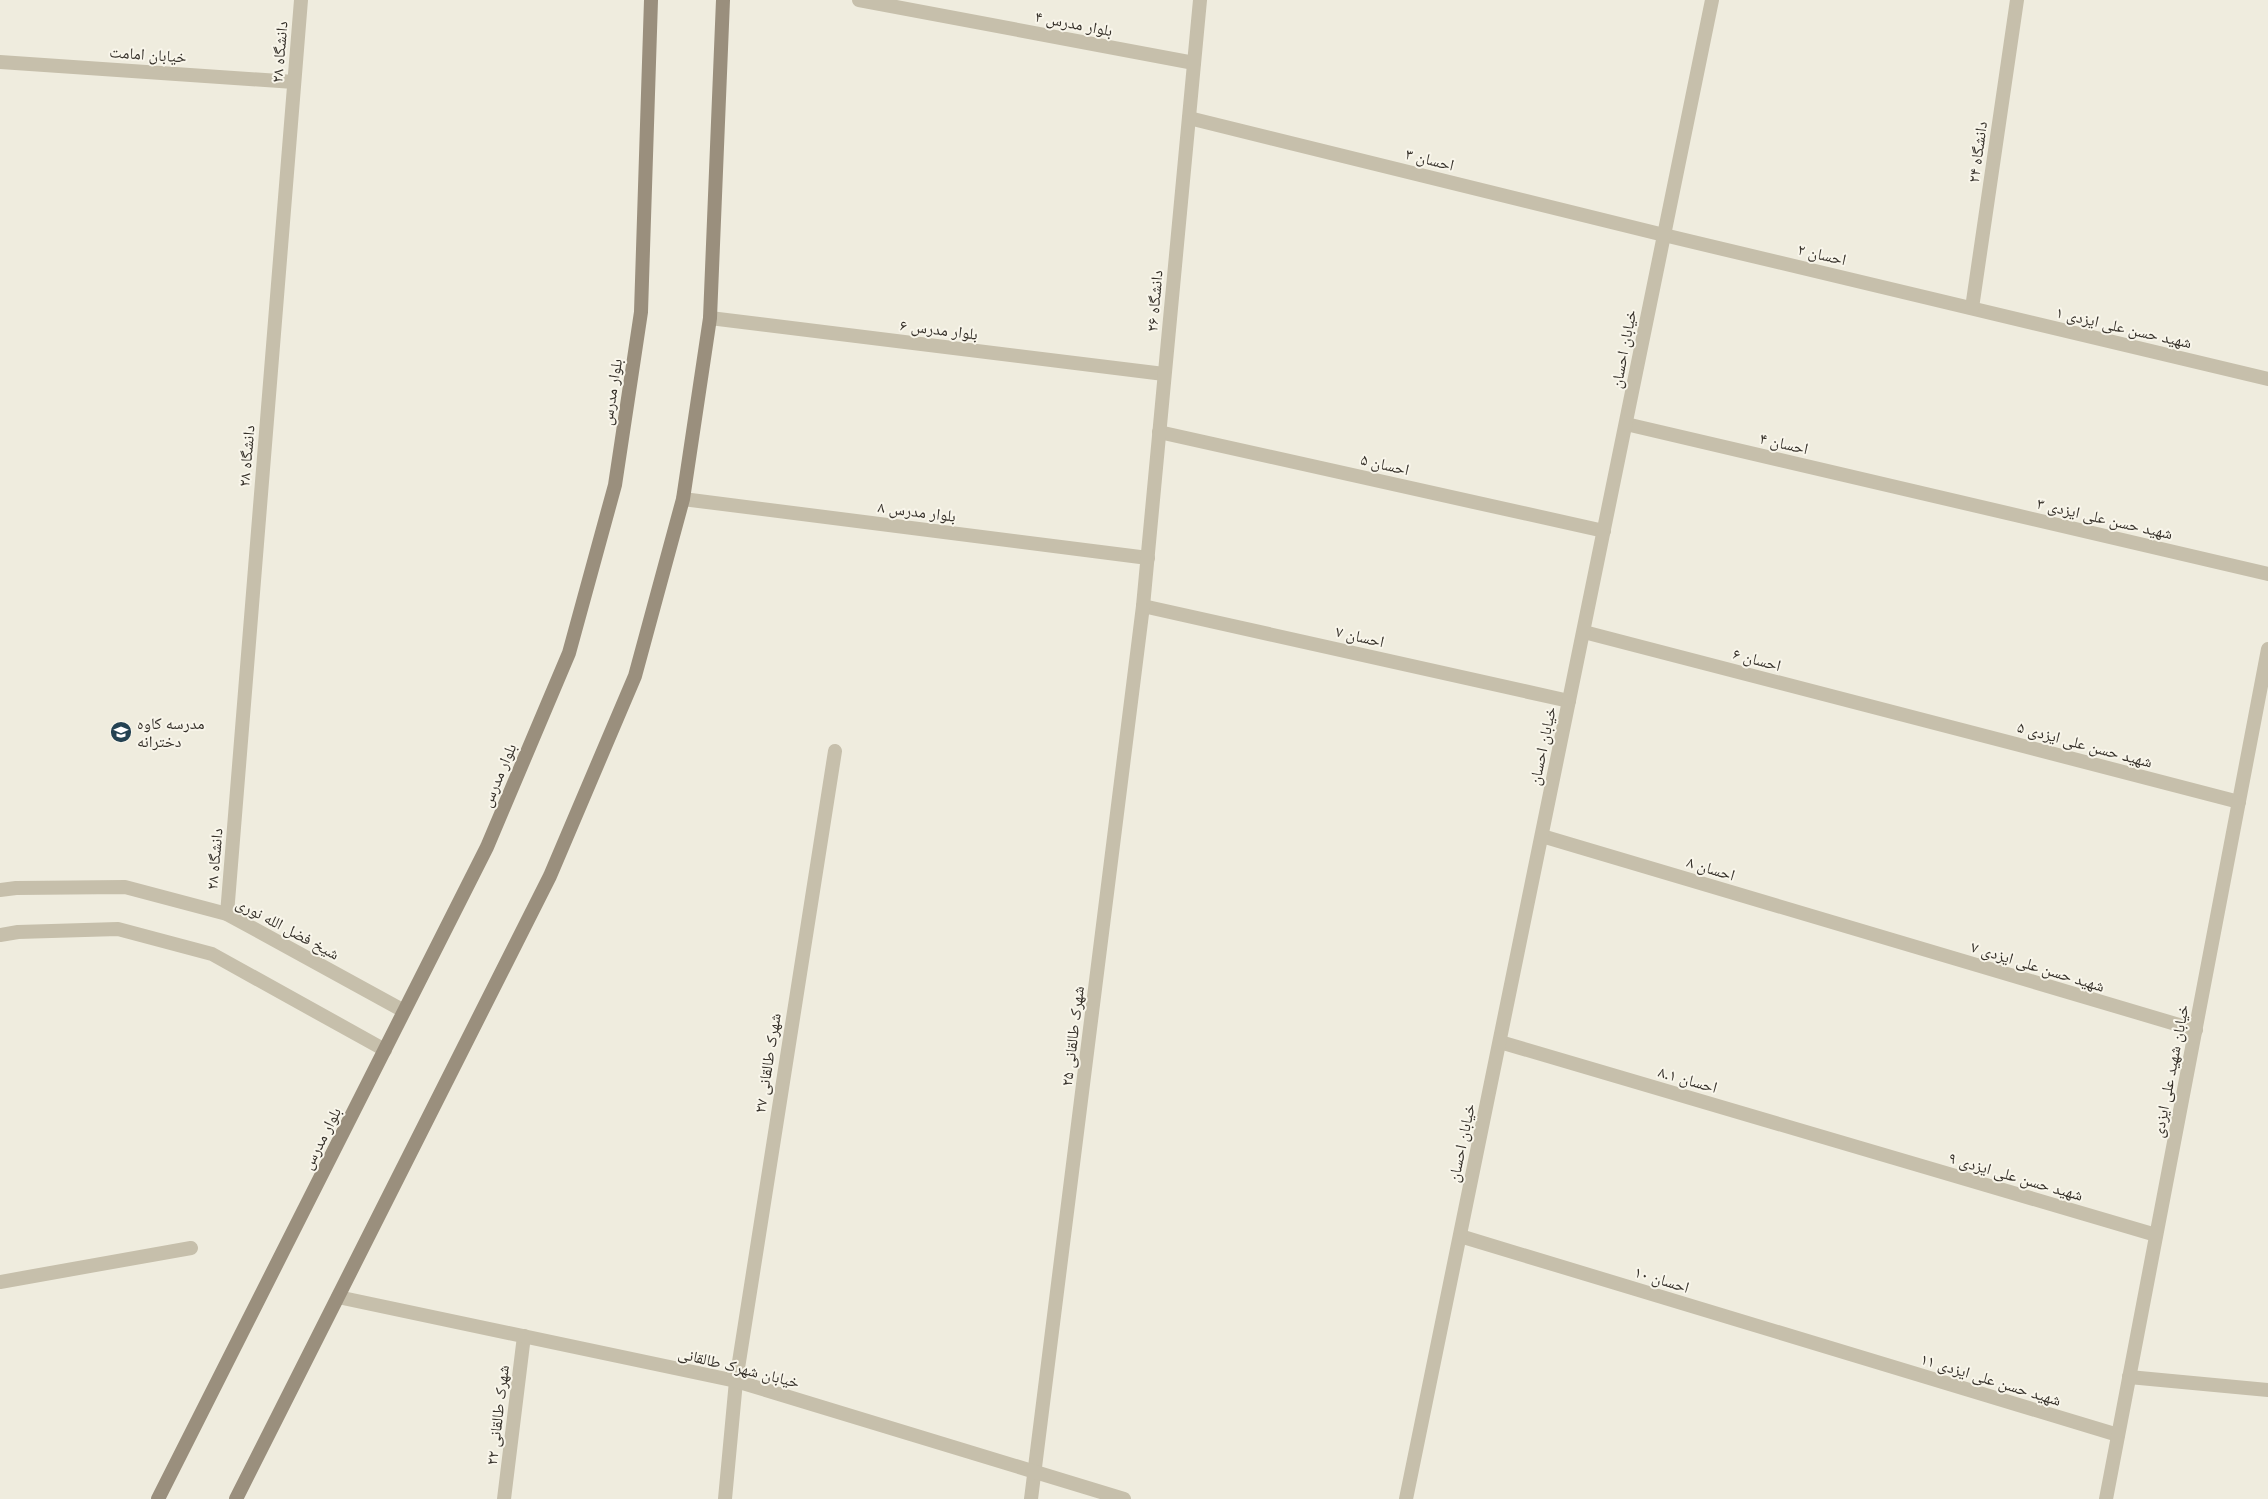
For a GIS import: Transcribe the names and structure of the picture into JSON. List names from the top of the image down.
{
  "streets": {
    "main road": ["بلوار مدرس"],
    "street": [
      "بلوار مدرس ۴",
      "دانشگاه ۲۸",
      "خیابان امامت",
      "دانشگاه ۲۴",
      "احسان ۳",
      "احسان ۲",
      "دانشگاه ۲۶",
      "شهید حسن علی ایزدی ۱",
      "بلوار مدرس ۶",
      "خیابان احسان",
      "احسان ۴",
      "احسان ۵",
      "بلوار مدرس ۸",
      "شهید حسن علی ایزدی ۳",
      "احسان ۷",
      "احسان ۶",
      "شهید حسن علی ایزدی ۵",
      "احسان ۸",
      "شیخ فضل الله نوری",
      "شهید حسن علی ایزدی ۷",
      "شهرک طالقانی ۲۵",
      "شهرک طالقانی ۲۷",
      "خیابان شهید علی ایزدی",
      "احسان ۸.۱",
      "شهید حسن علی ایزدی ۹",
      "احسان ۱۰",
      "خیابان شهرک طالقانی",
      "شهید حسن علی ایزدی ۱۱",
      "شهرک طالقانی ۲۲"
    ]
  },
  "crossings": [
    ["بلوار مدرس ۴", "دانشگاه ۲۶"],
    ["دانشگاه ۲۸", "خیابان امامت"],
    ["دانشگاه ۲۸", "شیخ فضل الله نوری"],
    ["دانشگاه ۲۴", "احسان ۲"],
    ["دانشگاه ۲۴", "شهید حسن علی ایزدی ۱"],
    ["احسان ۳", "احسان ۲"],
    ["احسان ۳", "دانشگاه ۲۶"],
    ["احسان ۳", "خیابان احسان"],
    ["احسان ۲", "شهید حسن علی ایزدی ۱"],
    ["احسان ۲", "خیابان احسان"],
    ["دانشگاه ۲۶", "بلوار مدرس ۶"],
    ["دانشگاه ۲۶", "احسان ۵"],
    ["دانشگاه ۲۶", "بلوار مدرس ۸"],
    ["دانشگاه ۲۶", "احسان ۷"],
    ["دانشگاه ۲۶", "شهرک طالقانی ۲۵"],
    ["خیابان احسان", "احسان ۴"],
    ["خیابان احسان", "احسان ۵"],
    ["خیابان احسان", "احسان ۷"],
    ["خیابان احسان", "احسان ۶"],
    ["خیابان احسان", "احسان ۸"],
    ["خیابان احسان", "احسان ۸.۱"],
    ["خیابان احسان", "احسان ۱۰"],
    ["بلوار مدرس", "شیخ فضل الله نوری"],
    ["احسان ۴", "شهید حسن علی ایزدی ۳"],
    ["احسان ۷", "شهرک طالقانی ۲۵"],
    ["احسان ۶", "شهید حسن علی ایزدی ۵"],
    ["شهید حسن علی ایزدی ۵", "خیابان شهید علی ایزدی"],
    ["احسان ۸", "شهید حسن علی ایزدی ۷"],
    ["شهید حسن علی ایزدی ۷", "خیابان شهید علی ایزدی"],
    ["شهرک طالقانی ۲۵", "خیابان شهرک طالقانی"],
    ["شهرک طالقانی ۲۷", "خیابان شهرک طالقانی"],
    ["خیابان شهید علی ایزدی", "شهید حسن علی ایزدی ۹"],
    ["خیابان شهید علی ایزدی", "شهید حسن علی ایزدی ۱۱"],
    ["احسان ۸.۱", "شهید حسن علی ایزدی ۹"],
    ["احسان ۱۰", "شهید حسن علی ایزدی ۱۱"],
    ["خیابان شهرک طالقانی", "شهرک طالقانی ۲۲"]
  ],
  "places": {
    "school or university": ["مدرسه کاوه دخترانه"]
  }
}
